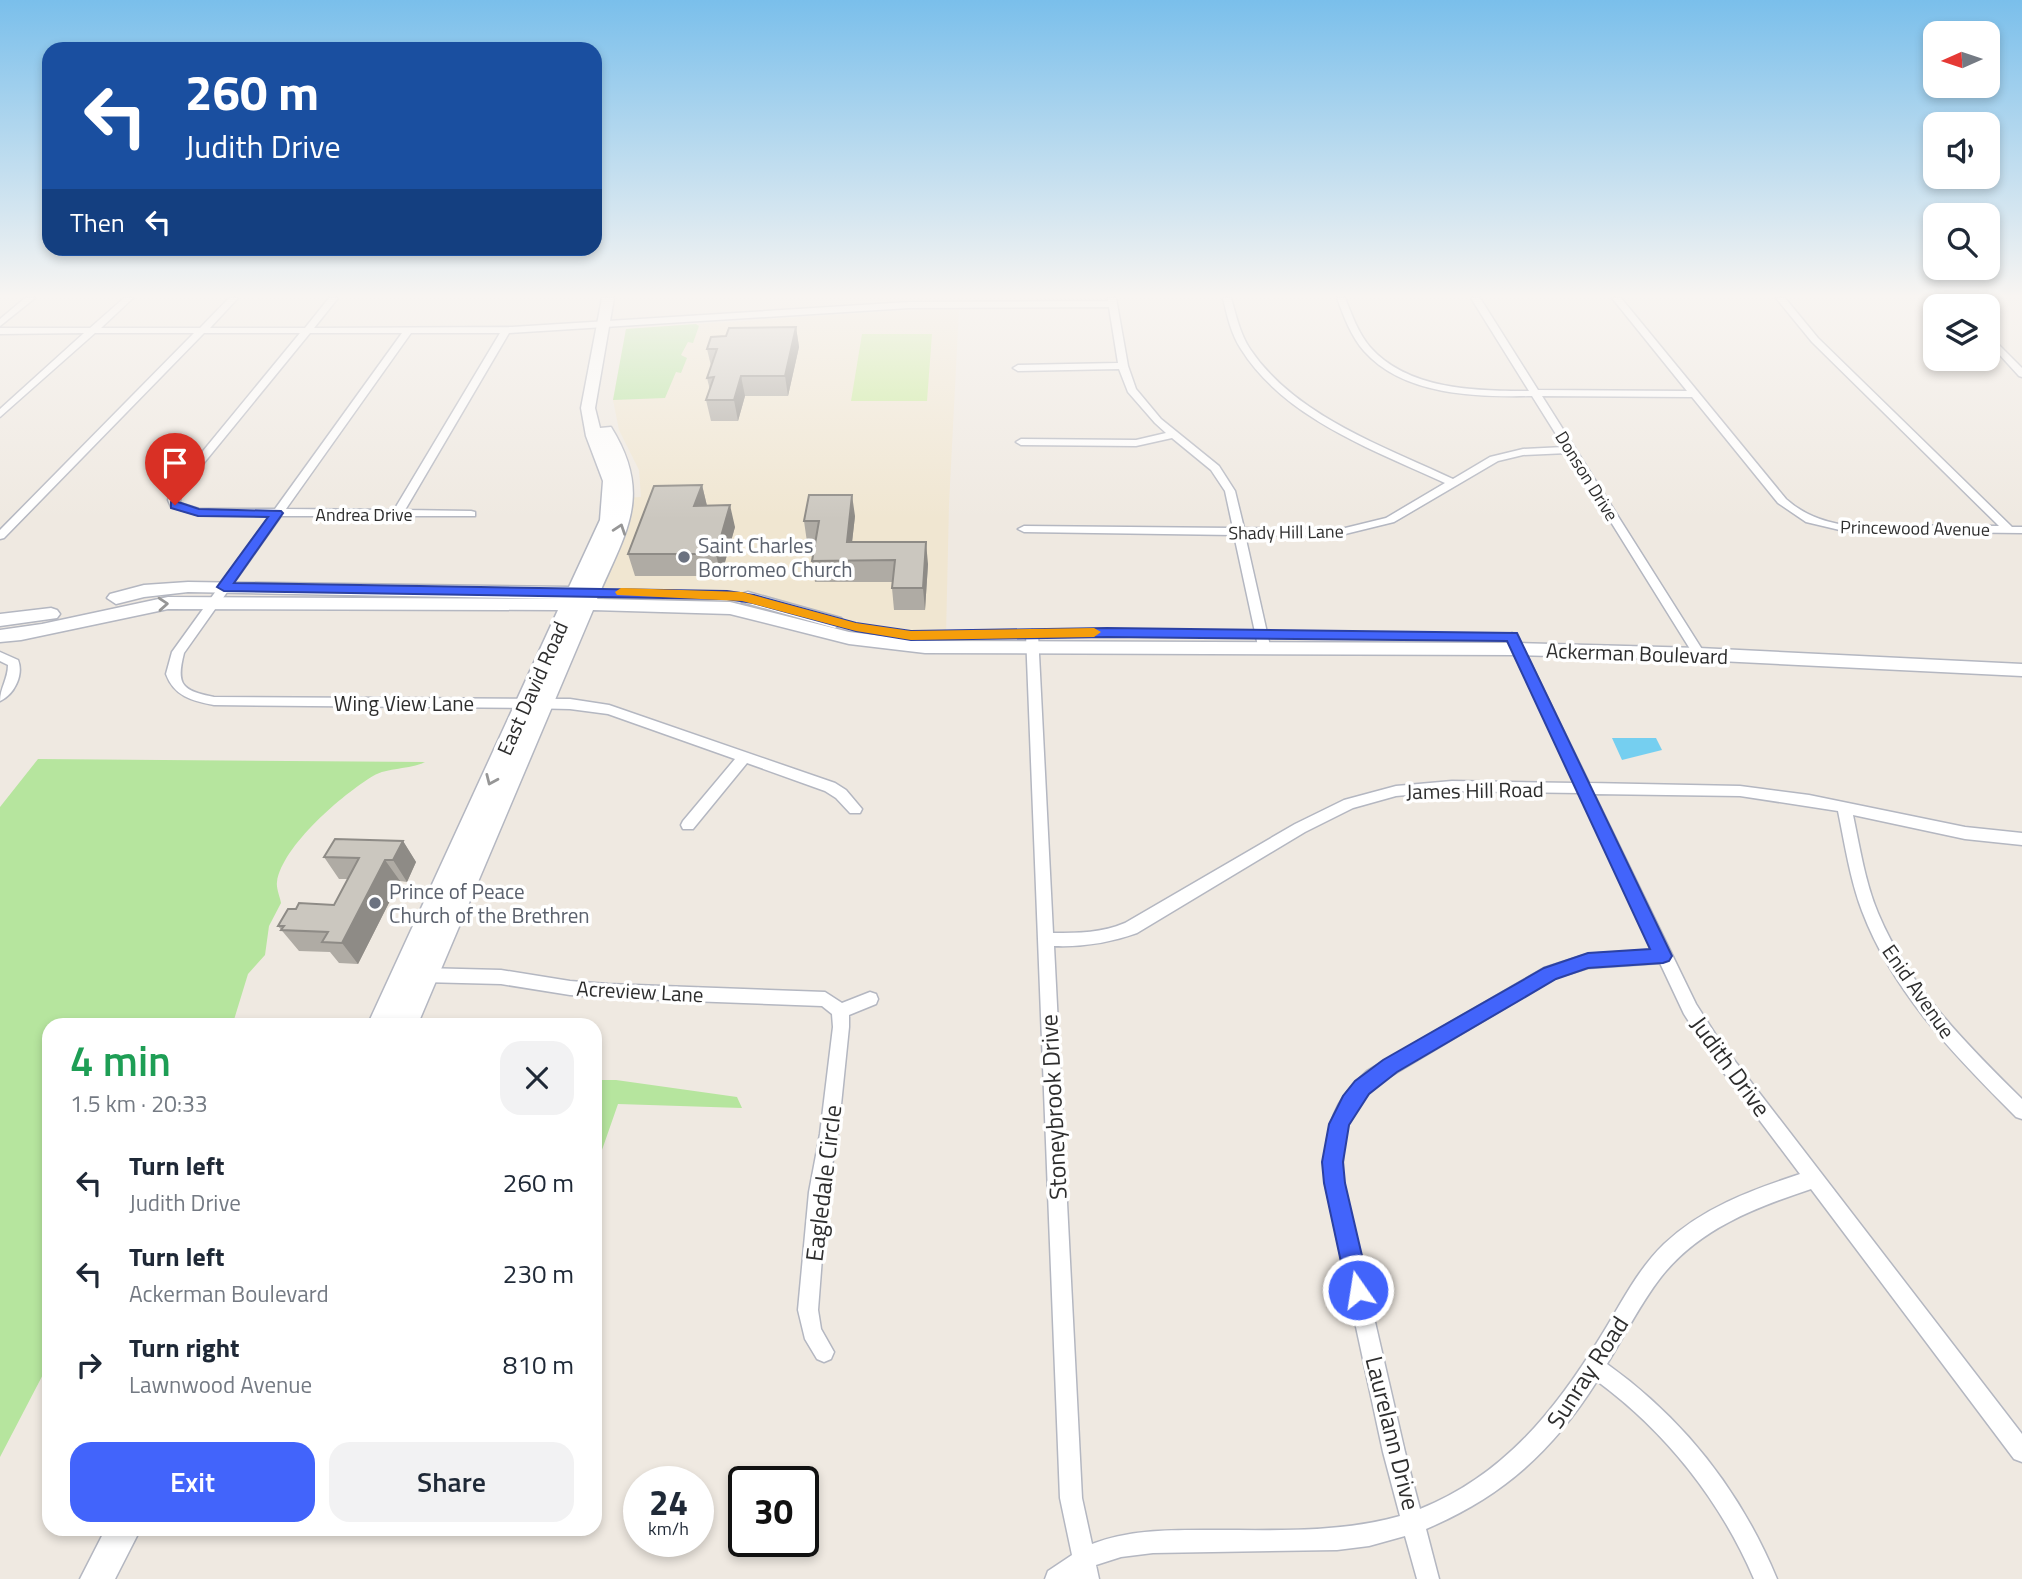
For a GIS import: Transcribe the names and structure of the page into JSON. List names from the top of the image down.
{
  "streets": {
    "street": [
      "Donson Drive",
      "Andrea Drive",
      "Princewood Avenue",
      "Shady Hill Lane",
      "Ackerman Boulevard",
      "East David Road",
      "Wing View Lane",
      "James Hill Road",
      "Acreview Lane",
      "Enid Avenue",
      "Judith Drive",
      "Stoneybrook Drive",
      "Eagledale Circle",
      "Sunray Road",
      "Laurelann Drive"
    ]
  },
  "crossings": [
    ["Donson Drive", "Shady Hill Lane"],
    ["Donson Drive", "Ackerman Boulevard"],
    ["Andrea Drive", "Wing View Lane"],
    ["Ackerman Boulevard", "East David Road"],
    ["Ackerman Boulevard", "Wing View Lane"],
    ["Ackerman Boulevard", "Judith Drive"],
    ["Ackerman Boulevard", "Stoneybrook Drive"],
    ["East David Road", "Wing View Lane"],
    ["East David Road", "Acreview Lane"],
    ["James Hill Road", "Enid Avenue"],
    ["James Hill Road", "Judith Drive"],
    ["James Hill Road", "Stoneybrook Drive"],
    ["Acreview Lane", "Eagledale Circle"],
    ["Judith Drive", "Sunray Road"],
    ["Judith Drive", "Laurelann Drive"],
    ["Stoneybrook Drive", "Sunray Road"],
    ["Sunray Road", "Laurelann Drive"]
  ],
  "places": ["Saint Charles Borromeo Church", "Prince of Peace Church of the Brethren"],
  "north": "left",
  "page": {
    "turn": ["260 m", "Judith Drive"],
    "then": "Then",
    "heading": ["4 min", "1.5 km · 20:33"],
    "list": [
      {
        "name": "Turn left",
        "note": "Judith Drive",
        "value": "260 m"
      },
      {
        "name": "Turn left",
        "note": "Ackerman Boulevard",
        "value": "230 m"
      },
      {
        "name": "Turn right",
        "note": "Lawnwood Avenue",
        "value": "810 m"
      }
    ],
    "buttons": ["Exit", "Share"],
    "speed": "24 km/h",
    "limit": "30"
  }
}
